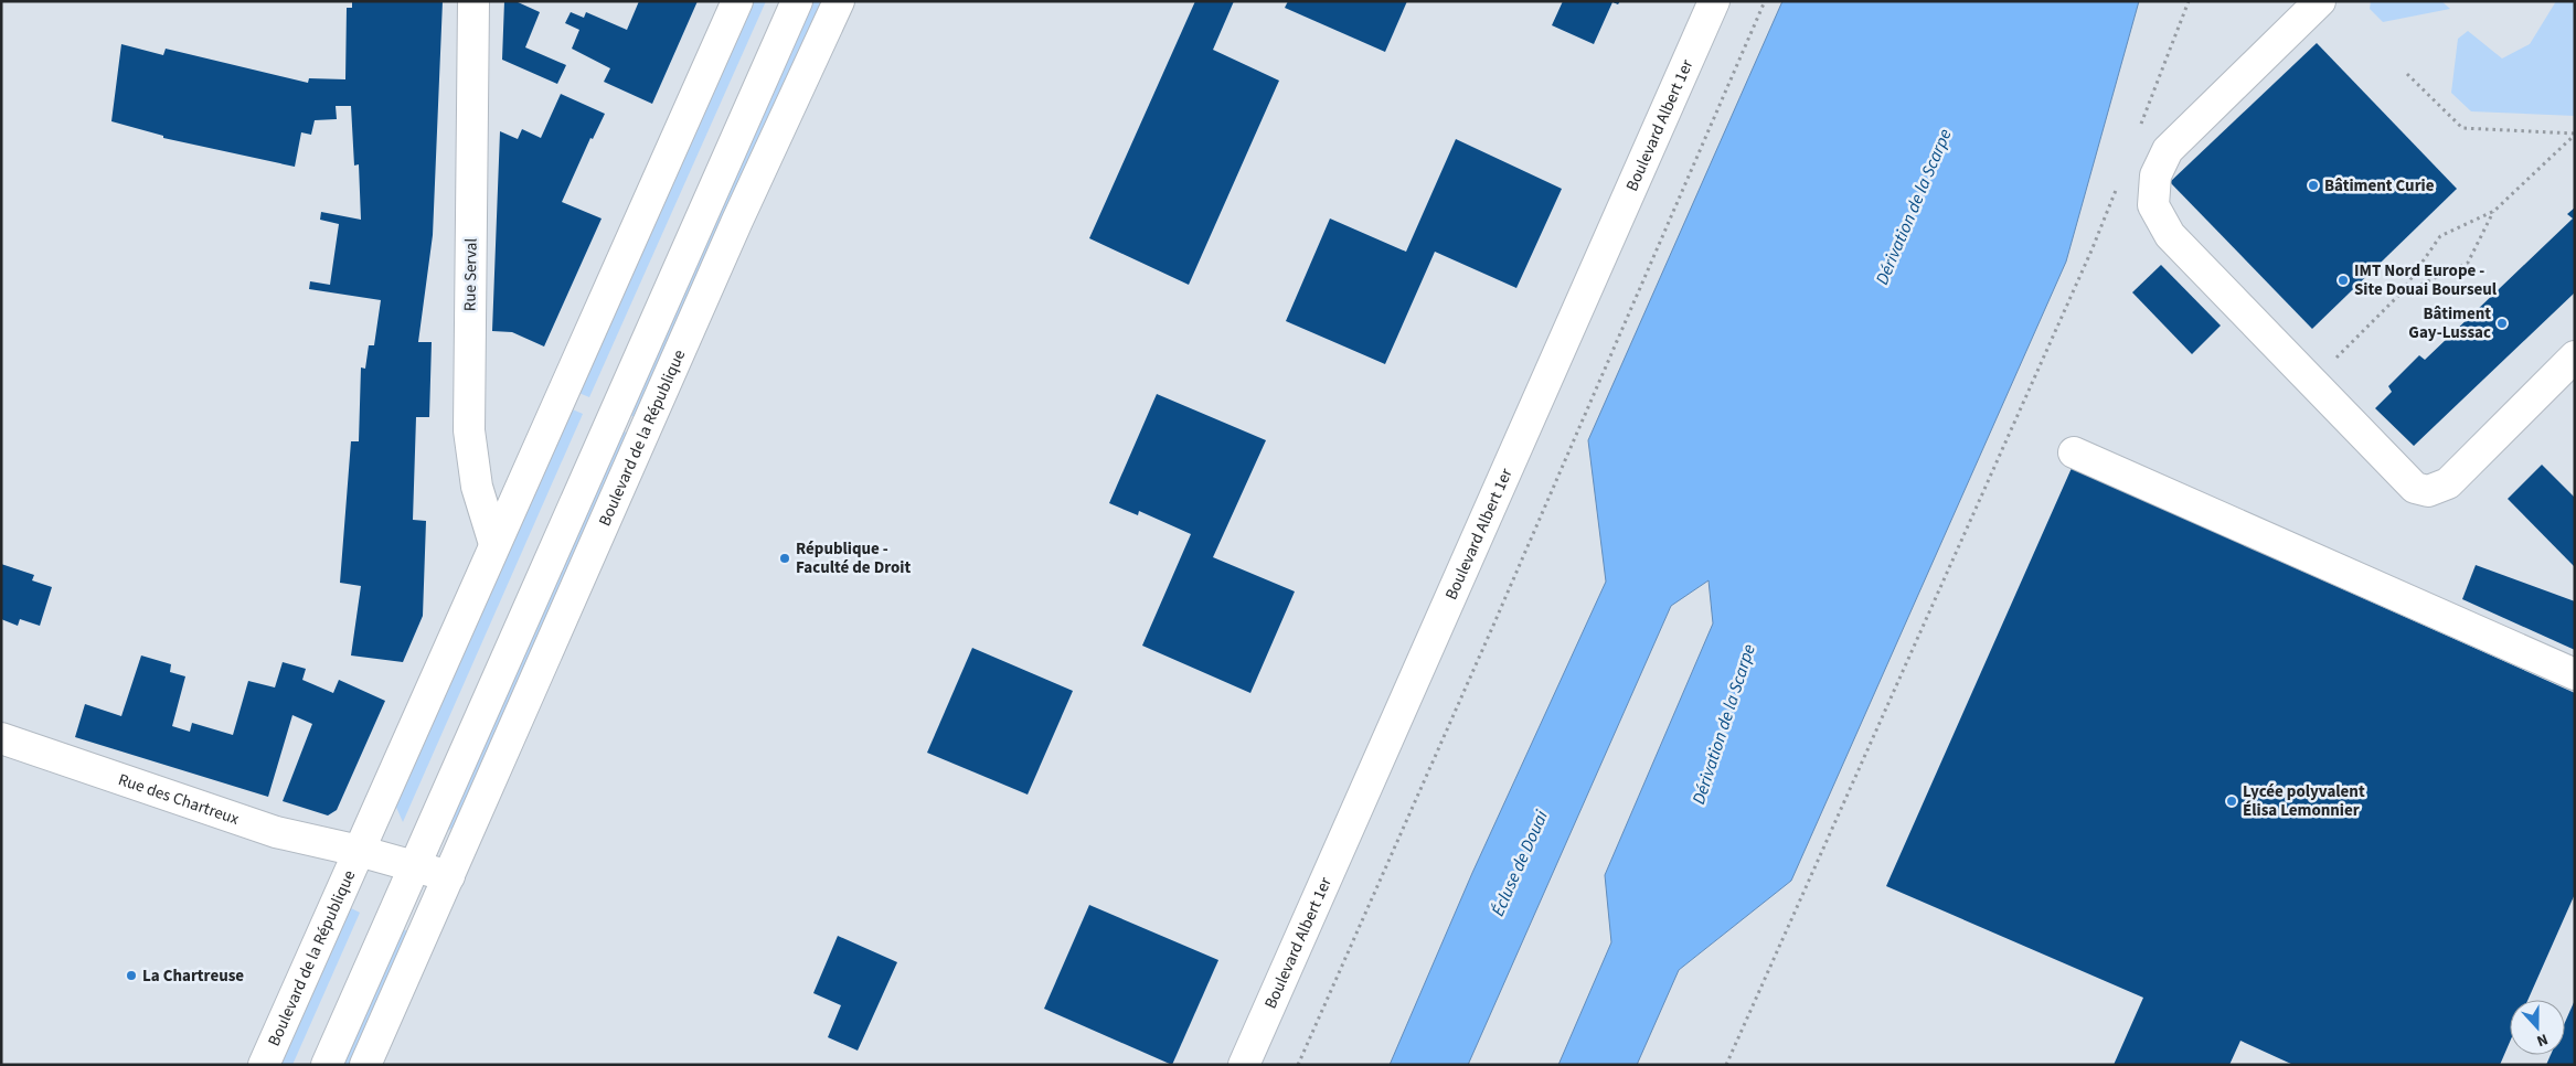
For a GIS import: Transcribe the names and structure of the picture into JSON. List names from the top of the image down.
{
  "streets": {
    "main road": [
      "Boulevard Albert 1er",
      "Rue Serval",
      "Boulevard de la République",
      "Rue des Chartreux"
    ]
  },
  "crossings": [
    ["Rue Serval", "Boulevard de la République"],
    ["Boulevard de la République", "Rue des Chartreux"]
  ],
  "water": ["Dérivation de la Scarpe", "Écluse de Douai"],
  "places": [
    "Bâtiment Curie",
    "IMT Nord Europe - Site Douai Bourseul",
    "Bâtiment Gay-Lussac",
    "République - Faculté de Droit",
    "Lycée polyvalent Élisa Lemonnier",
    "La Chartreuse"
  ],
  "north": "bottom"
}
